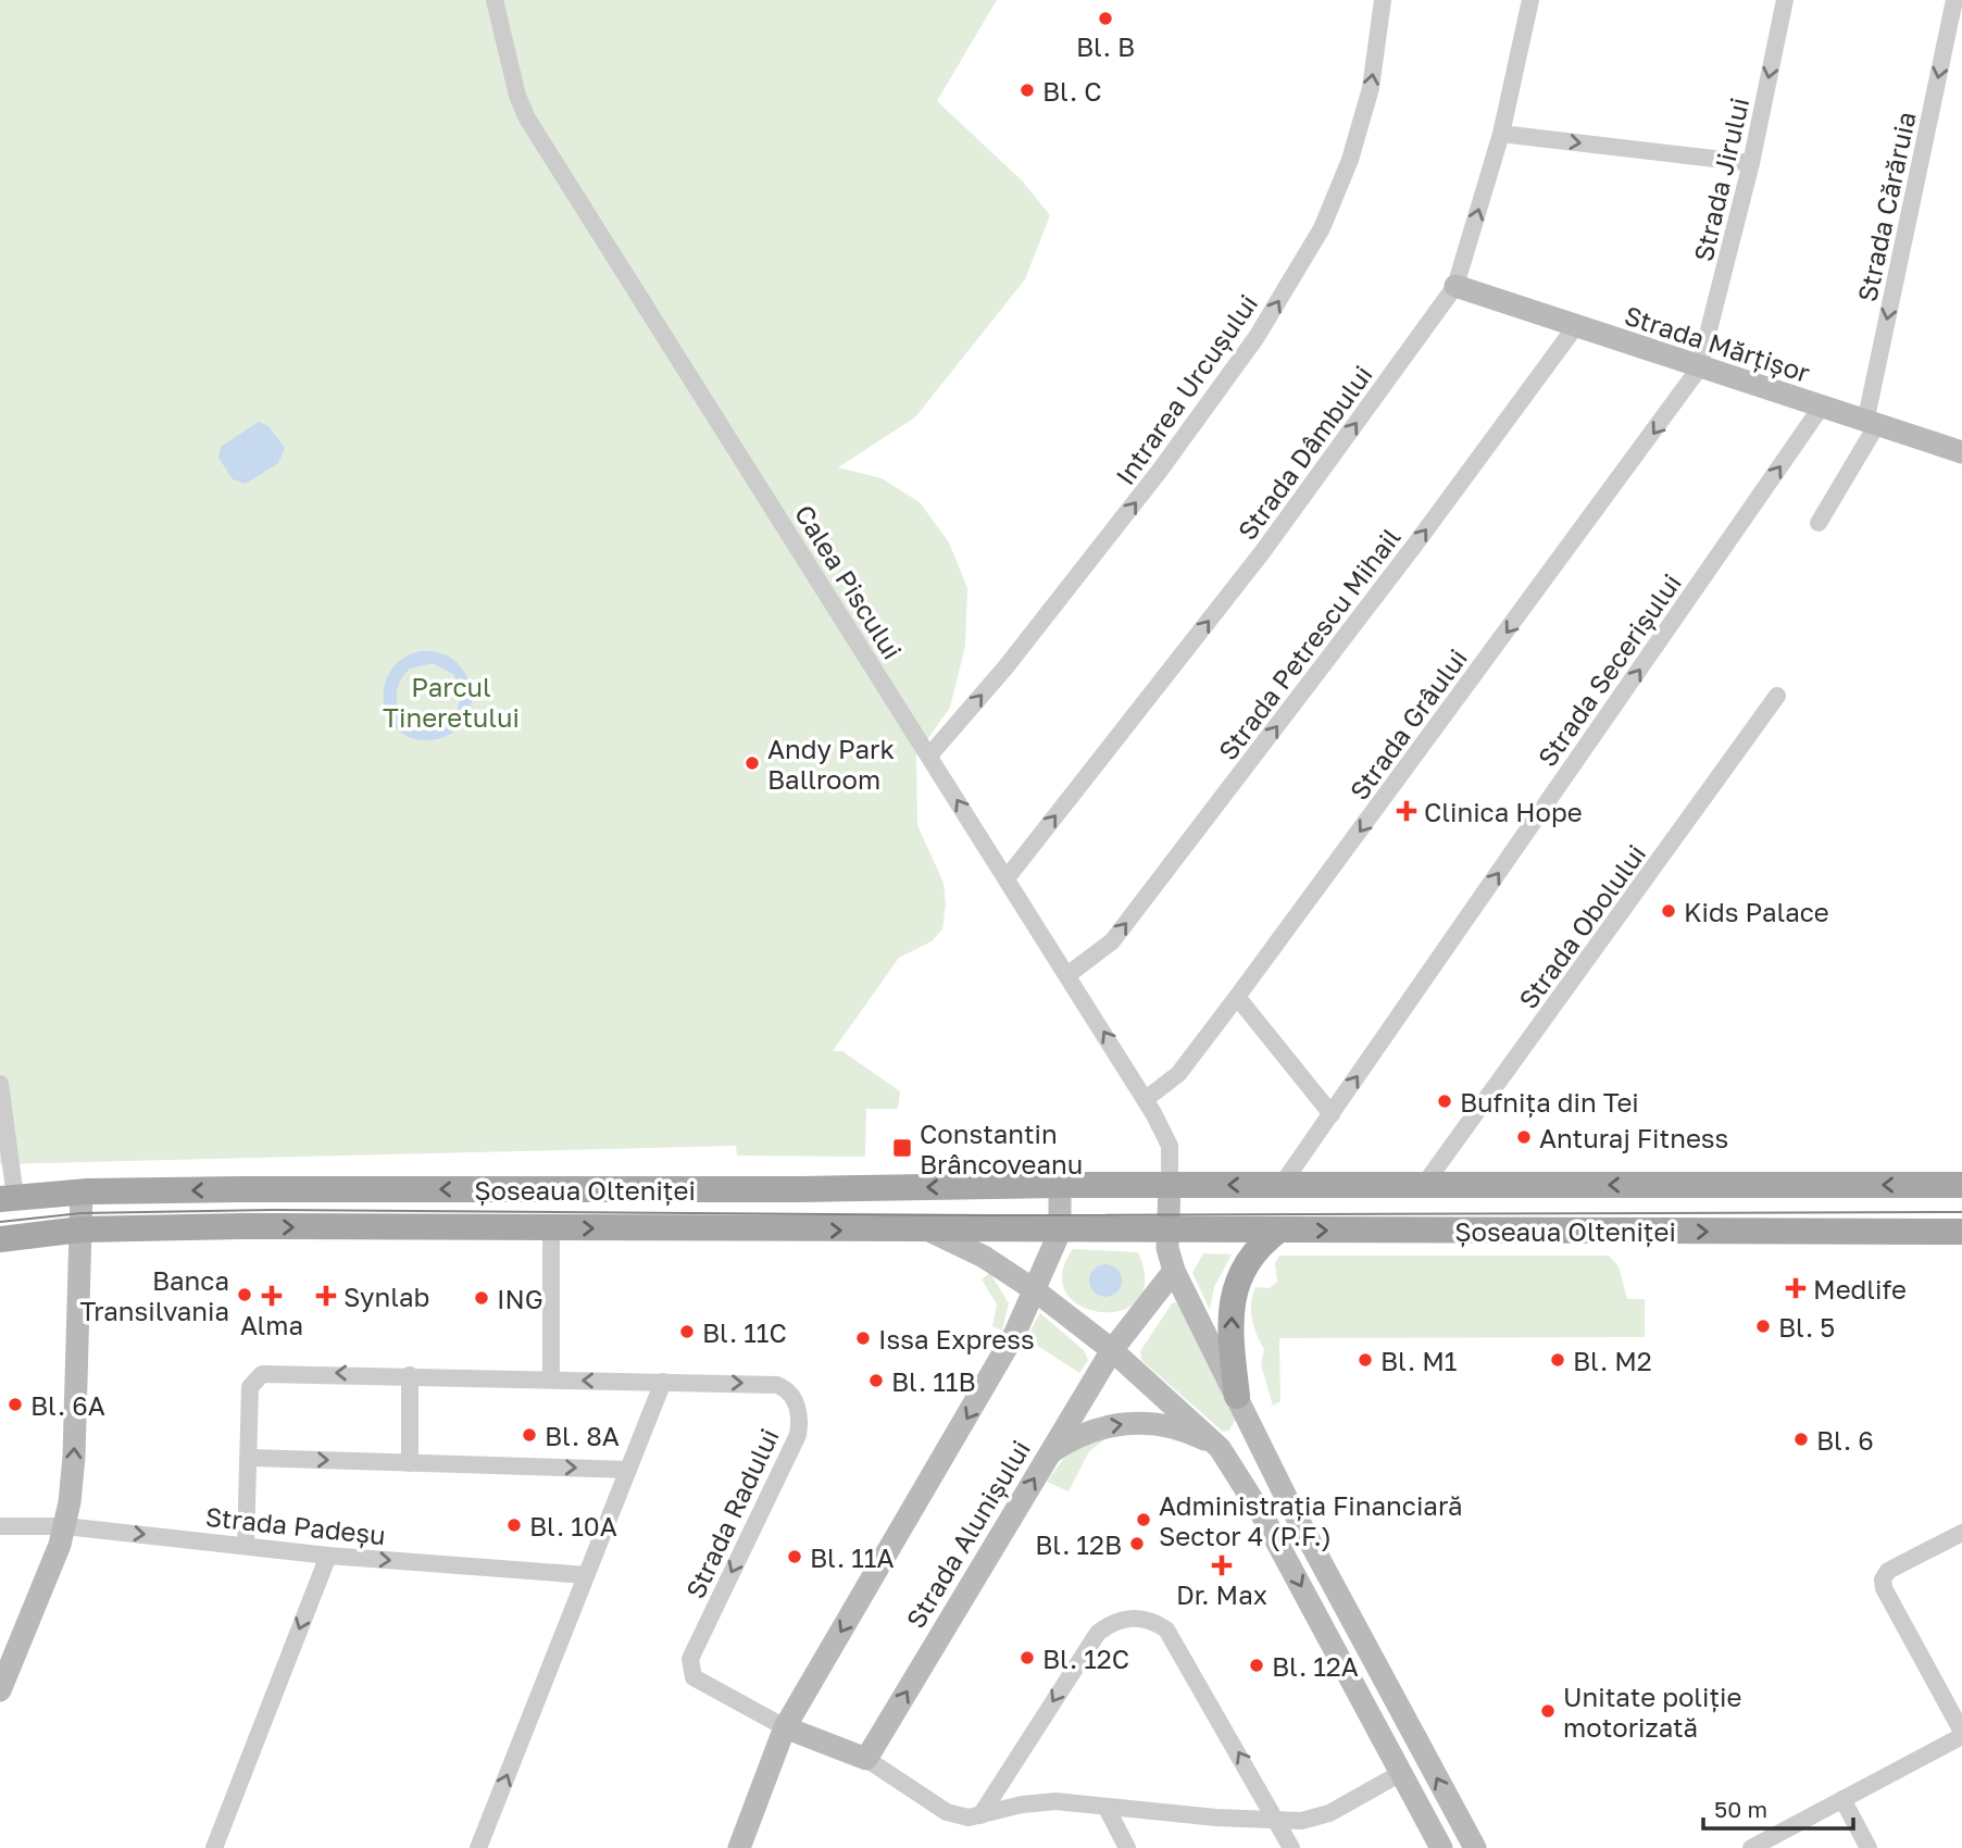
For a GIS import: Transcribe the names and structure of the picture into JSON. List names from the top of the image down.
{
  "streets": {
    "main road": ["Șoseaua Olteniței"],
    "street": [
      "Strada Jirului",
      "Strada Cărăruia",
      "Strada Mărțișor",
      "Intrarea Urcușului",
      "Strada Dâmbului",
      "Calea Piscului",
      "Strada Petrescu Mihail",
      "Strada Secerișului",
      "Strada Grâului",
      "Strada Obolului",
      "Strada Radului",
      "Strada Padeșu",
      "Strada Alunișului"
    ]
  },
  "crossings": [
    ["Strada Jirului", "Strada Mărțișor"],
    ["Strada Jirului", "Strada Grâului"],
    ["Strada Cărăruia", "Strada Mărțișor"],
    ["Strada Mărțișor", "Strada Dâmbului"],
    ["Strada Mărțișor", "Strada Petrescu Mihail"],
    ["Strada Mărțișor", "Strada Secerișului"],
    ["Strada Mărțișor", "Strada Grâului"],
    ["Intrarea Urcușului", "Calea Piscului"],
    ["Strada Dâmbului", "Calea Piscului"],
    ["Calea Piscului", "Strada Petrescu Mihail"],
    ["Calea Piscului", "Strada Grâului"],
    ["Calea Piscului", "Șoseaua Olteniței"],
    ["Strada Secerișului", "Șoseaua Olteniței"],
    ["Strada Obolului", "Șoseaua Olteniței"]
  ],
  "one_way": [
    "Strada Jirului",
    "Strada Cărăruia",
    "Intrarea Urcușului",
    "Strada Dâmbului",
    "Strada Petrescu Mihail",
    "Strada Secerișului",
    "Strada Grâului"
  ],
  "parks": ["Parcul Tineretului"],
  "places": {
    "other": [
      "Bl. B",
      "Bl. C",
      "Andy Park Ballroom",
      "Kids Palace",
      "Bufnița din Tei",
      "Anturaj Fitness",
      "Banca Transilvania",
      "ING",
      "Bl. 5",
      "Bl. 11C",
      "Issa Express",
      "Bl. M1",
      "Bl. M2",
      "Bl. 11B",
      "Bl. 6A",
      "Bl. 8A",
      "Bl. 6",
      "Administrația Financiară Sector 4 (P.F.)",
      "Bl. 10A",
      "Bl. 12B",
      "Bl. 11A",
      "Bl. 12C",
      "Bl. 12A",
      "Unitate poliție motorizată"
    ],
    "health": [
      "Clinica Hope",
      "Medlife",
      "Alma",
      "Synlab",
      "Dr. Max"
    ],
    "transit": ["Constantin Brâncoveanu"]
  },
  "scale_bar": "50 m"
}
